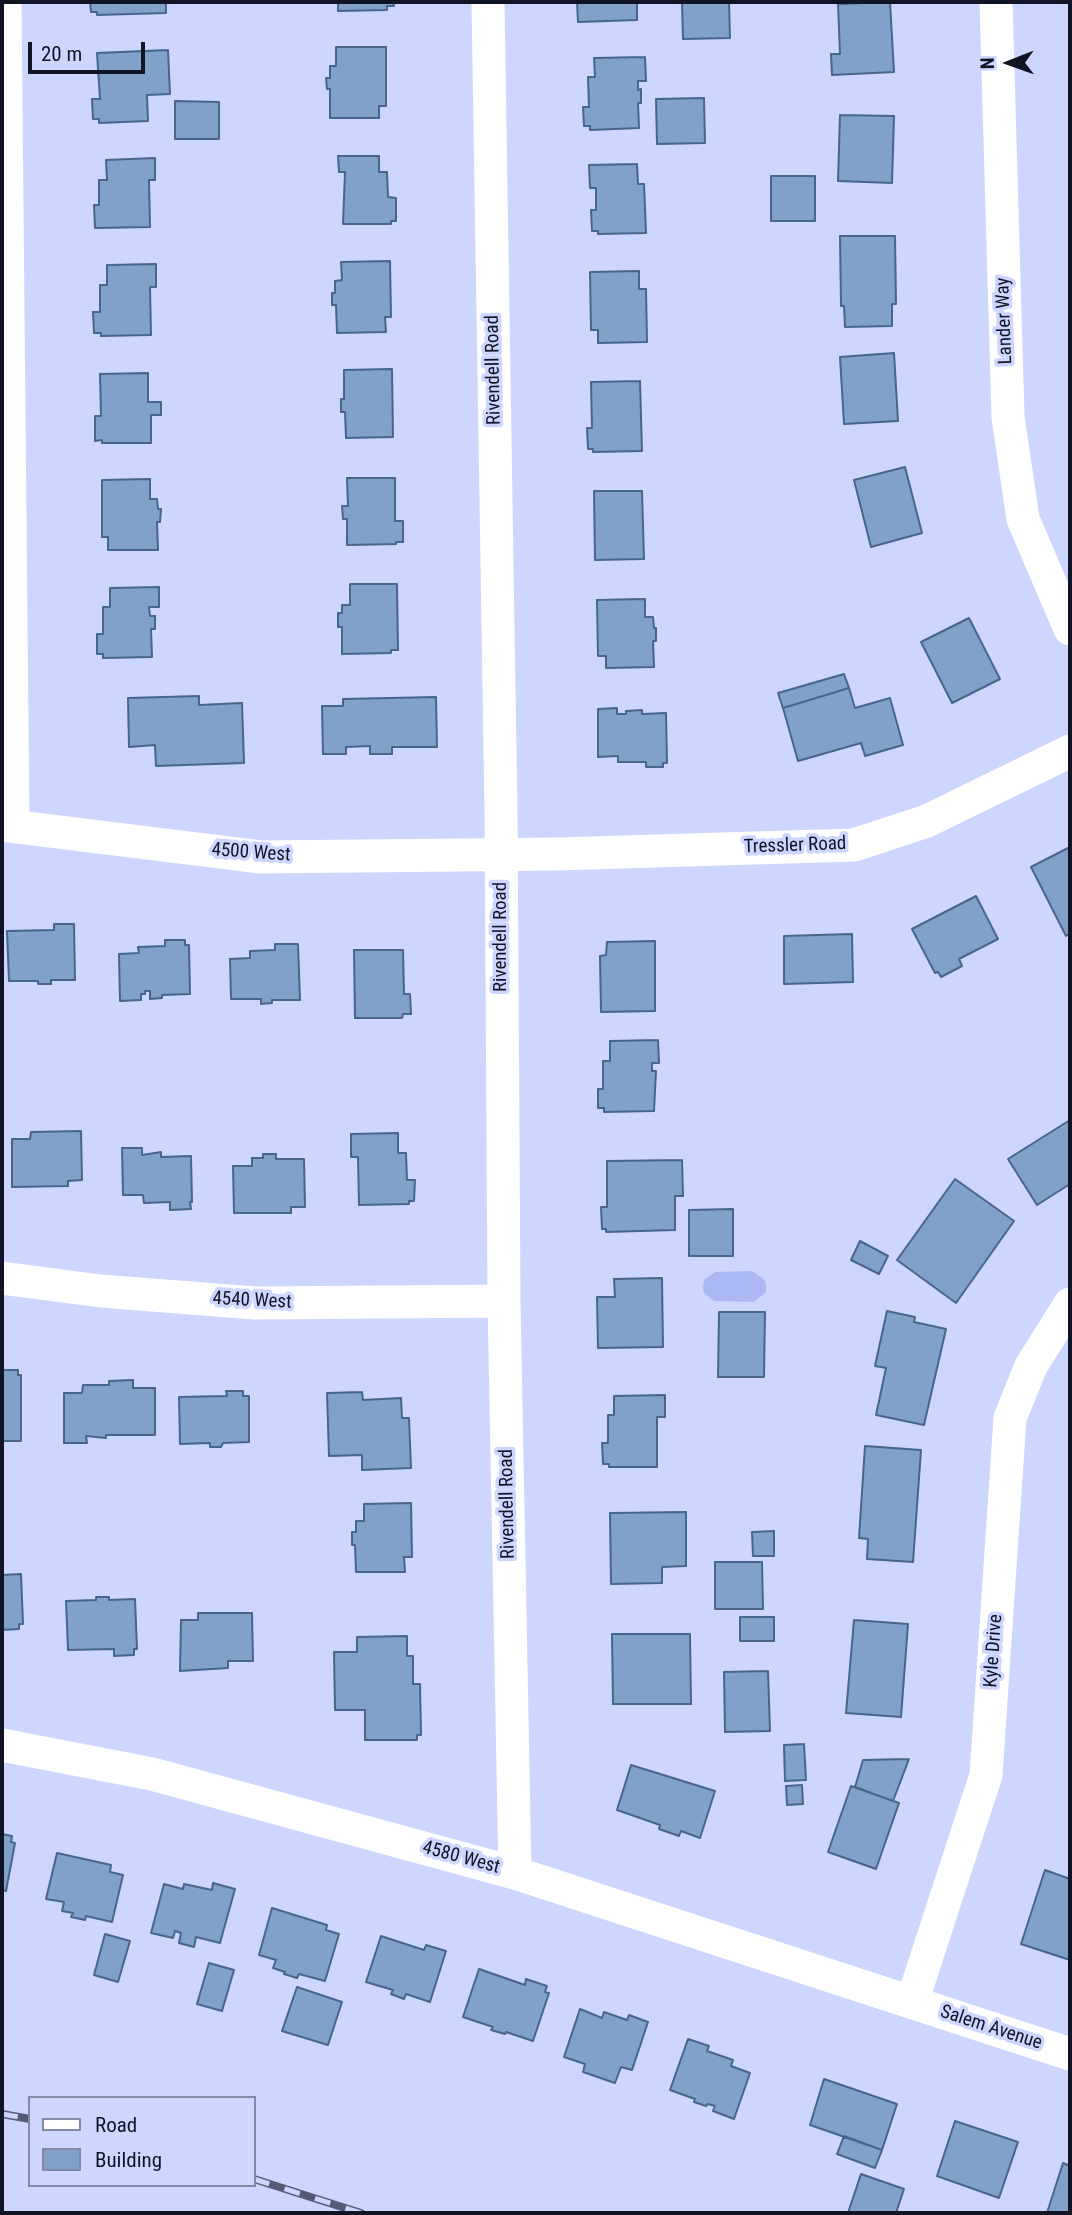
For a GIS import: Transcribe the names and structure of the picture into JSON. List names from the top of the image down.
{
  "streets": {
    "street": [
      "Lander Way",
      "Rivendell Road",
      "Tressler Road",
      "4500 West",
      "4540 West",
      "Kyle Drive",
      "4580 West",
      "Salem Avenue"
    ]
  },
  "crossings": [
    ["Rivendell Road", "Tressler Road"],
    ["Rivendell Road", "4500 West"],
    ["Rivendell Road", "4540 West"],
    ["Rivendell Road", "4580 West"],
    ["Tressler Road", "4500 West"],
    ["Kyle Drive", "4580 West"],
    ["Kyle Drive", "Salem Avenue"],
    ["4580 West", "Salem Avenue"]
  ],
  "legend": ["Road", "Building"],
  "scale_bar": "20 m",
  "north": "left"
}
